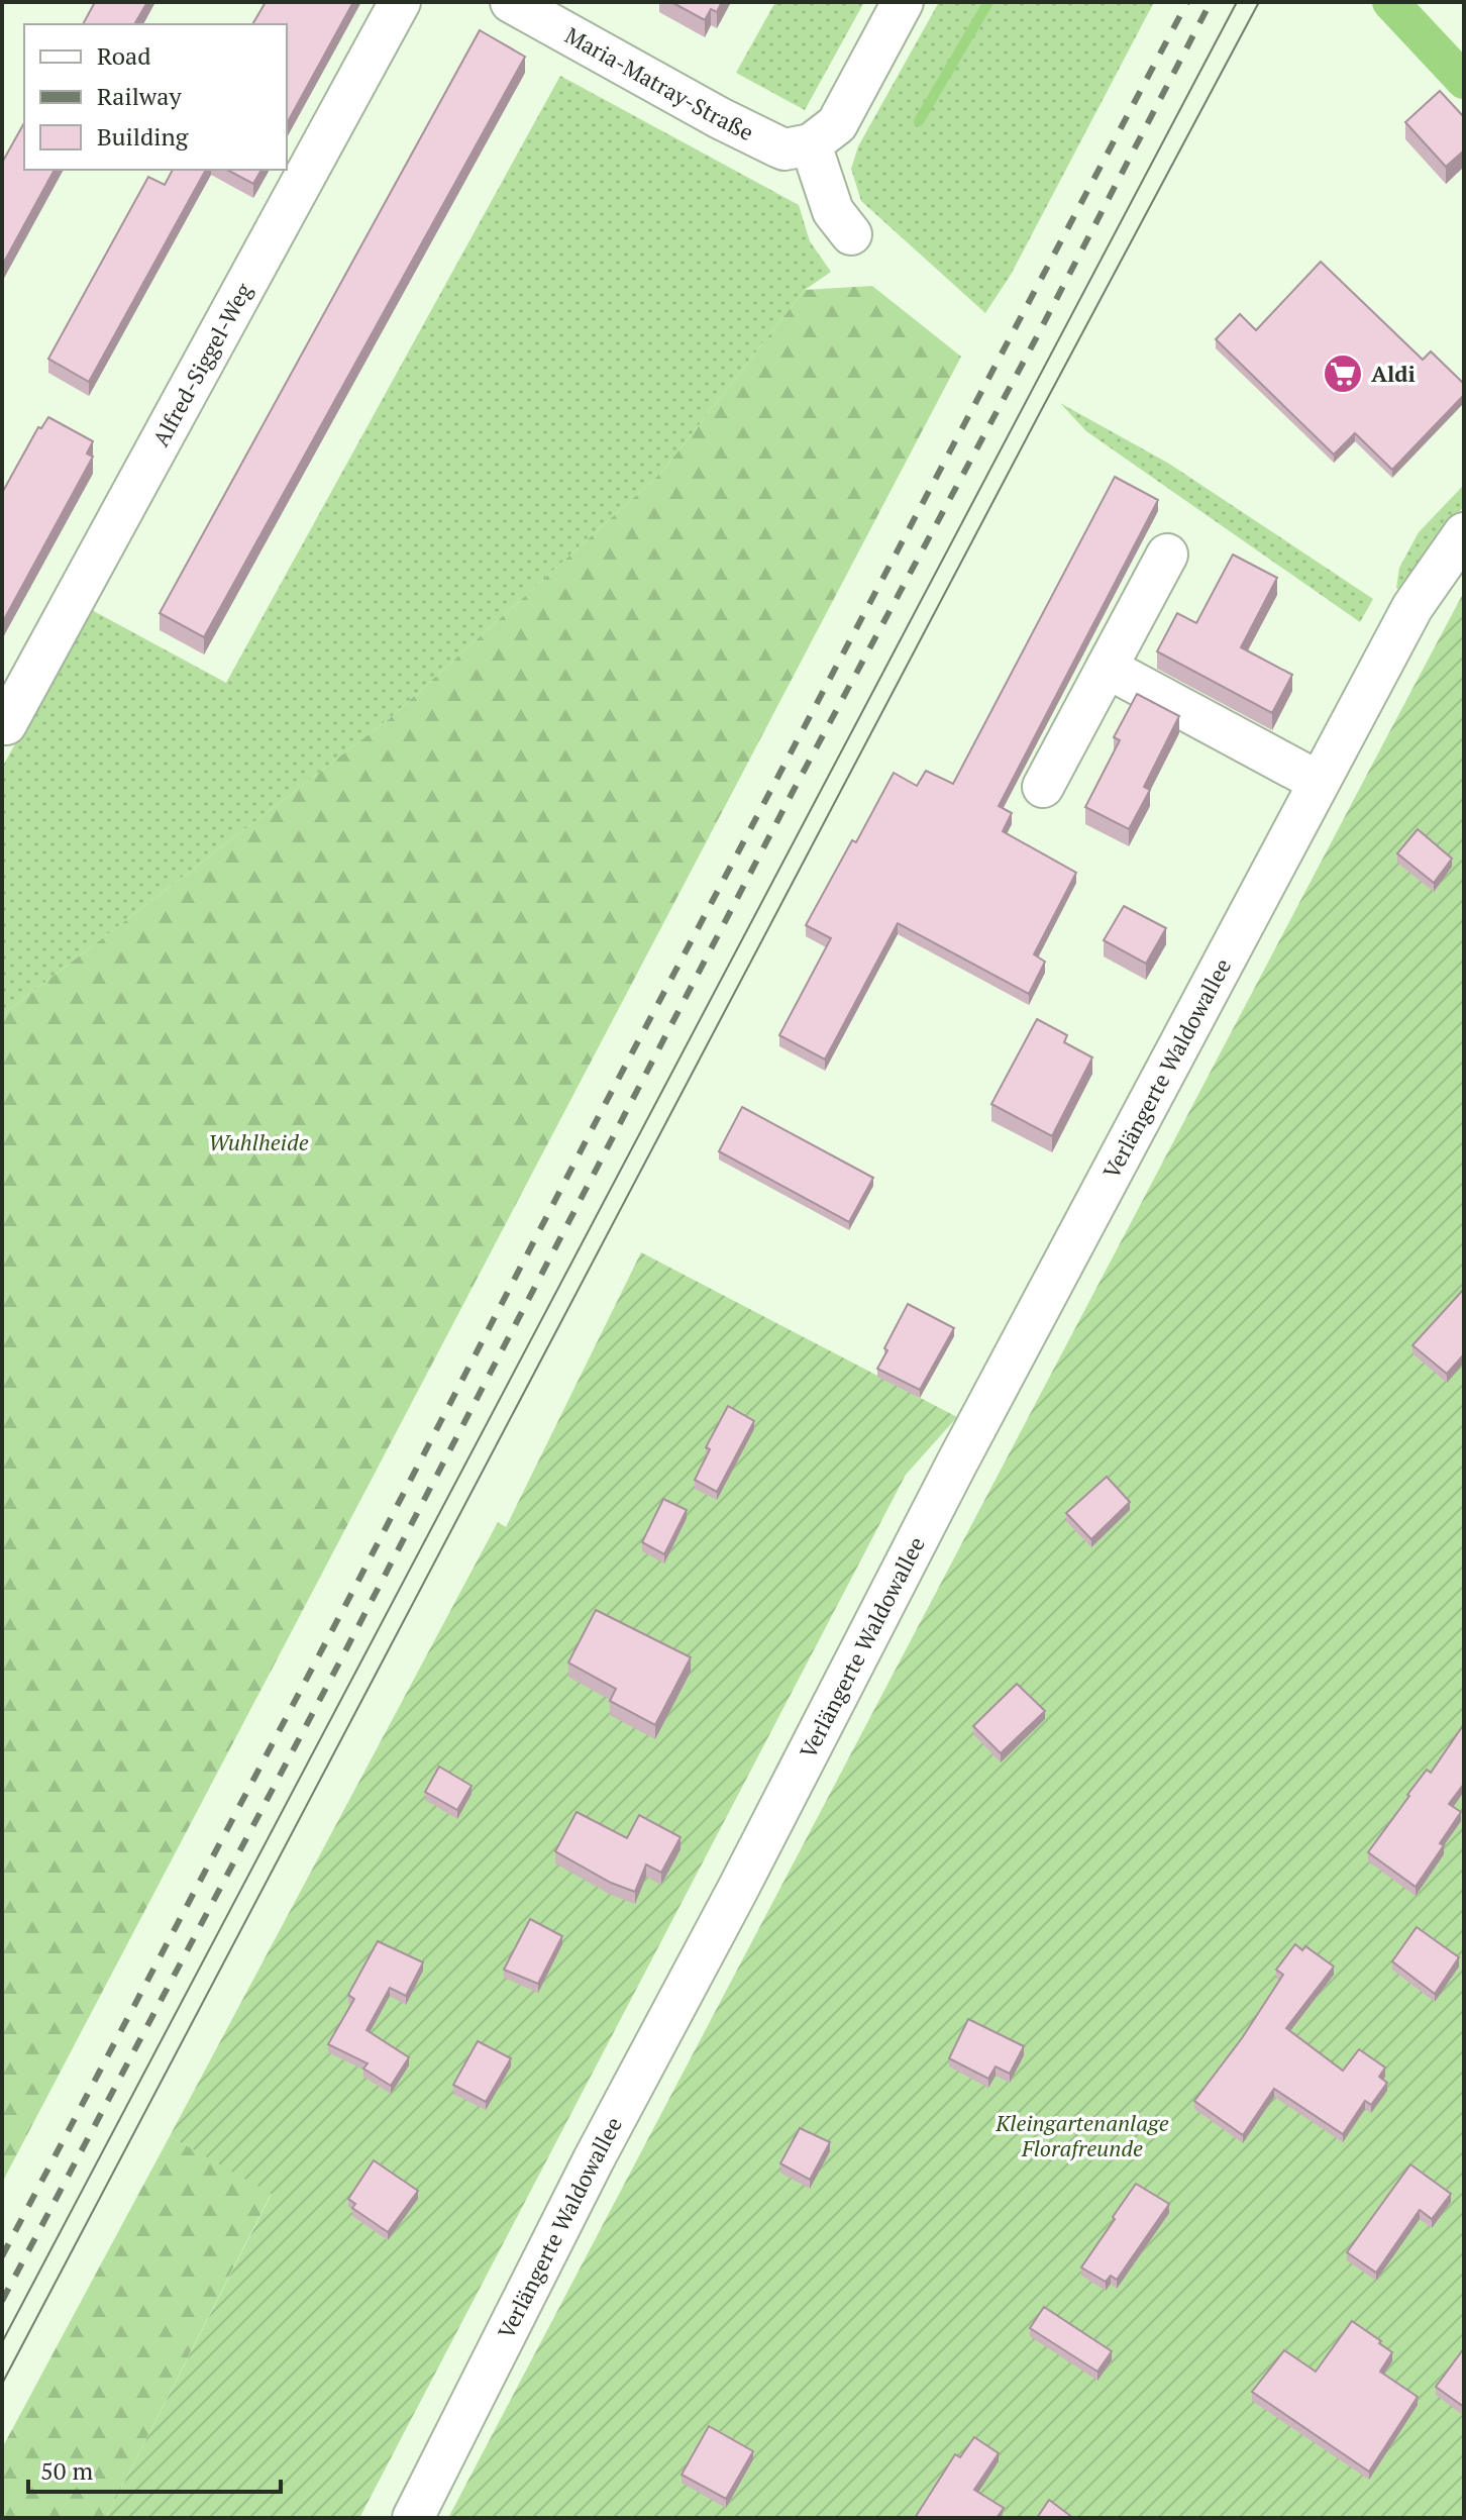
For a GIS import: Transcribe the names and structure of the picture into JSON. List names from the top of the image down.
{
  "streets": {
    "street": ["Maria-Matray-Straße", "Alfred-Siggel-Weg", "Verlängerte Waldowallee"]
  },
  "parks": ["Wuhlheide", "Kleingartenanlage Florafreunde"],
  "places": {
    "supermarket": ["Aldi"]
  },
  "legend": ["Road", "Railway", "Building"],
  "scale_bar": "50 m"
}
